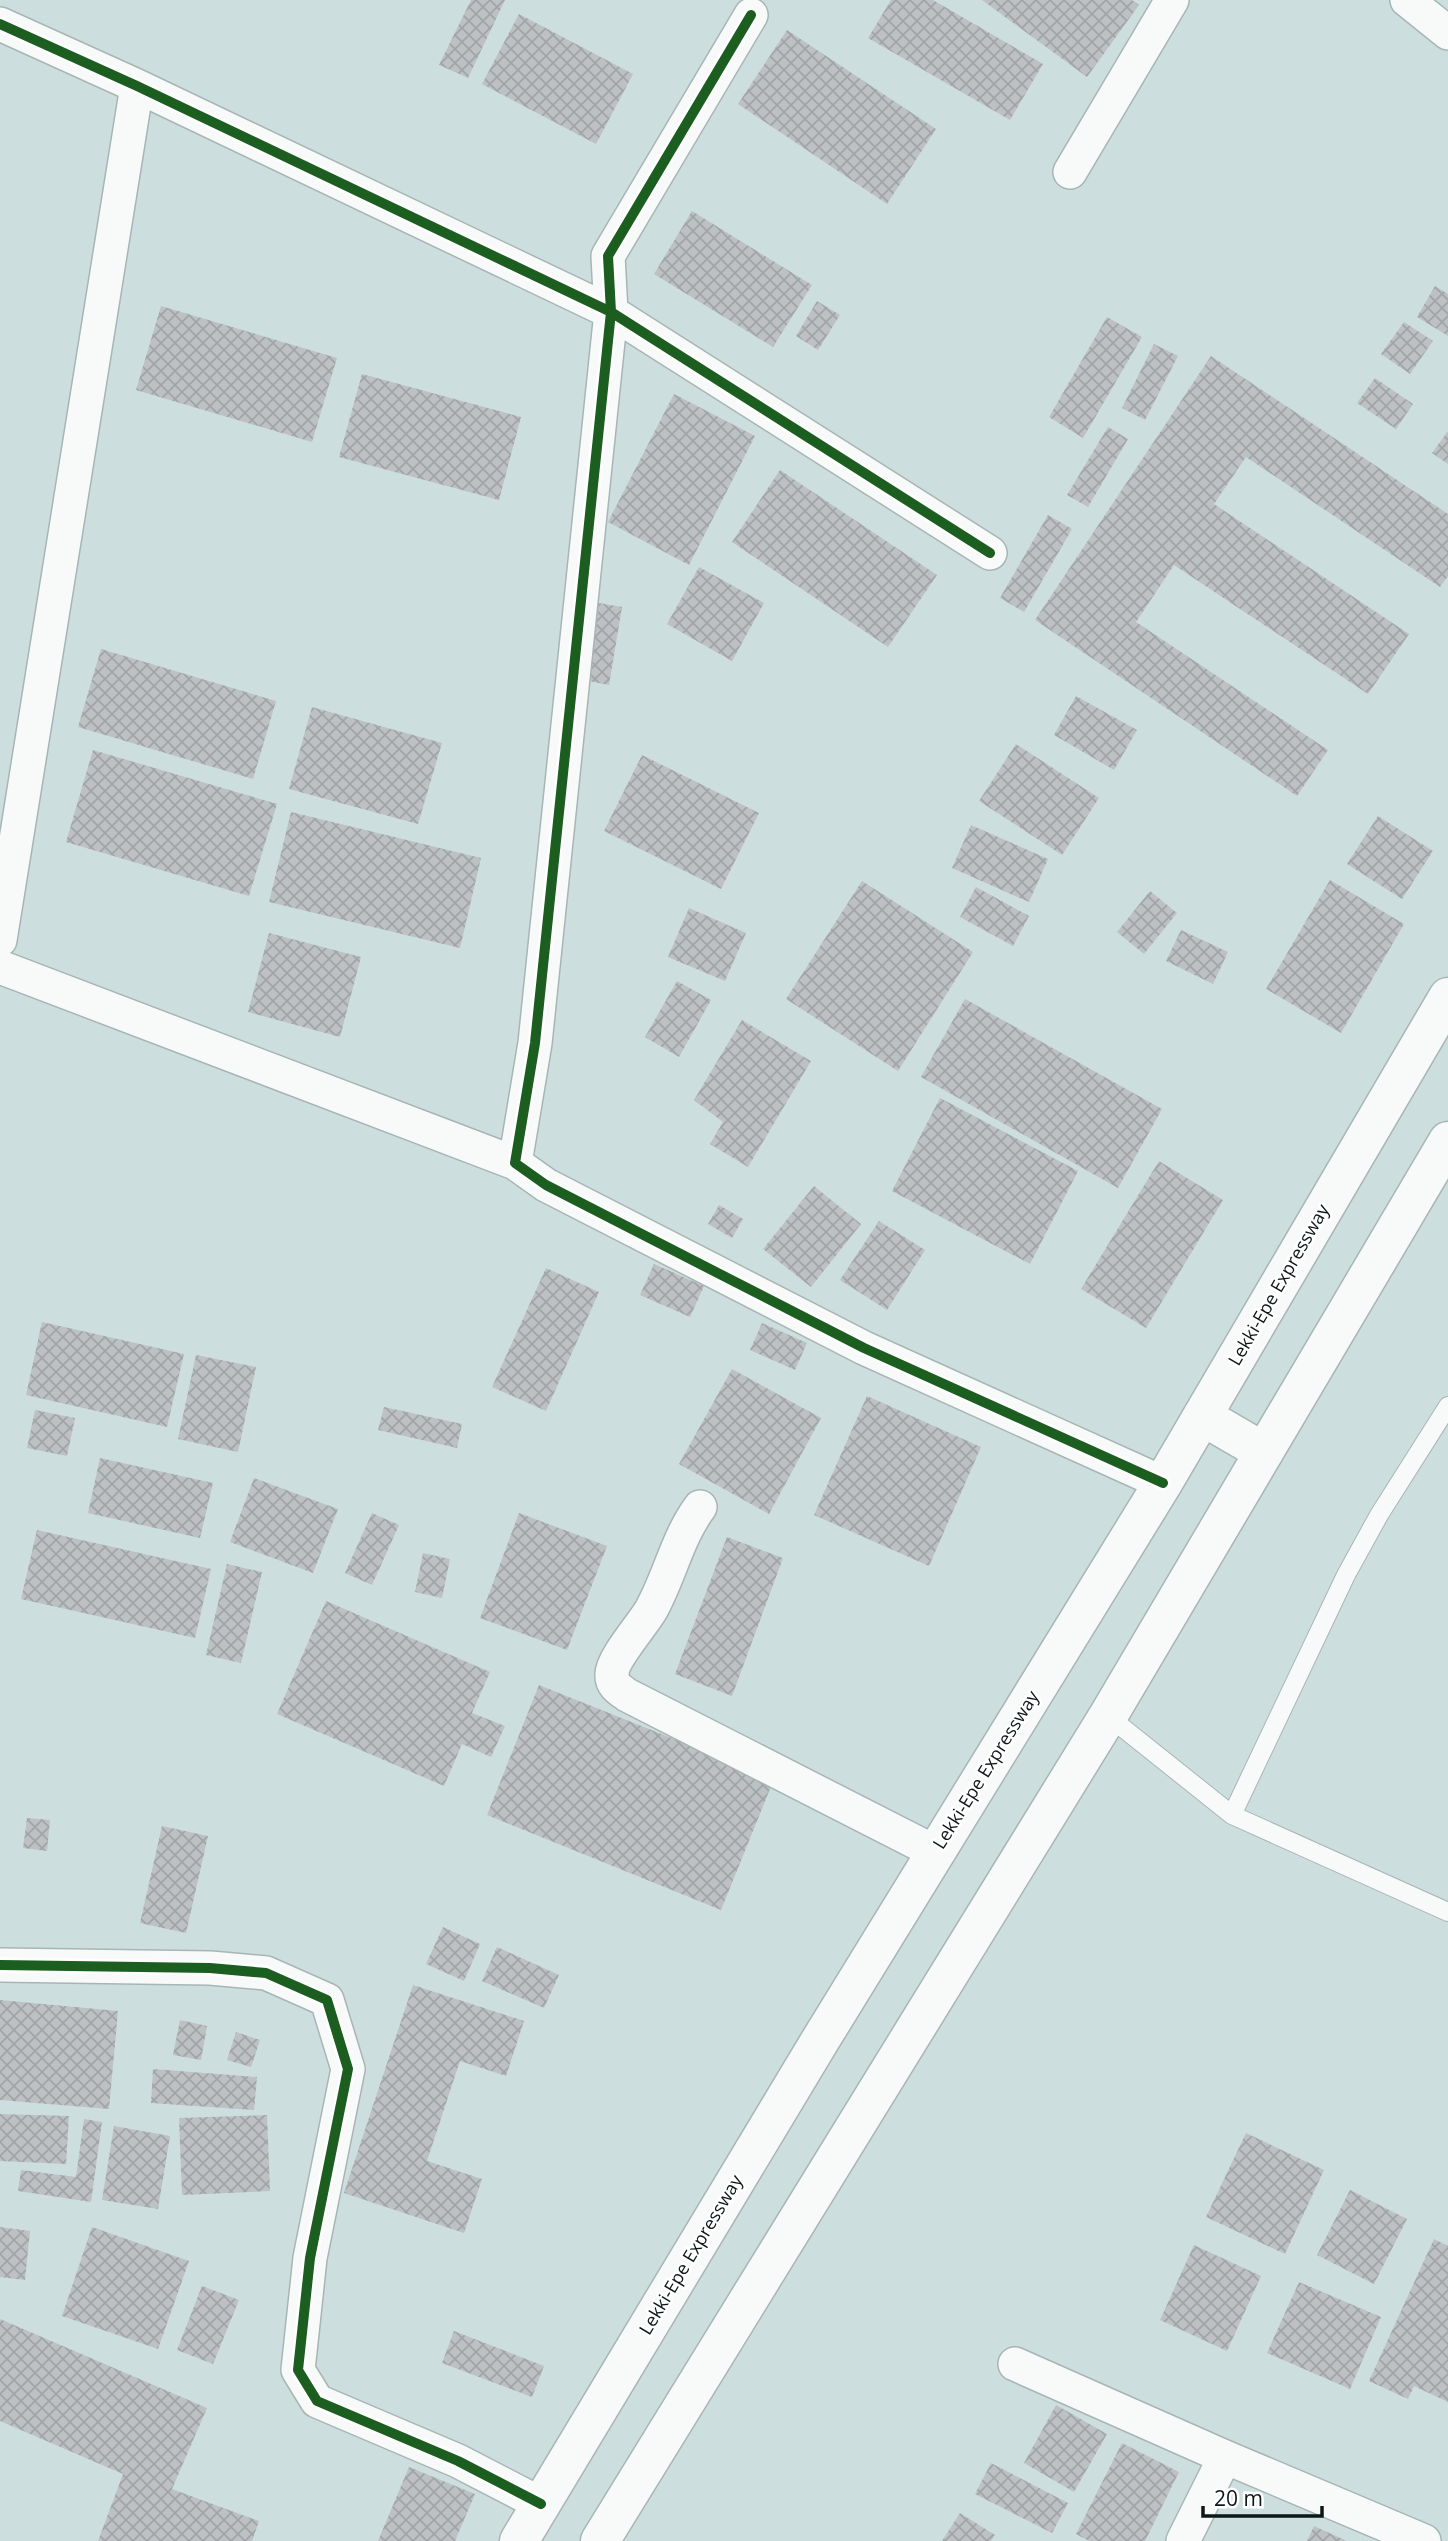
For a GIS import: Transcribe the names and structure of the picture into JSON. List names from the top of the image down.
{
  "streets": {
    "highway": ["Lekki-Epe Expressway"]
  },
  "scale_bar": "20 m"
}
